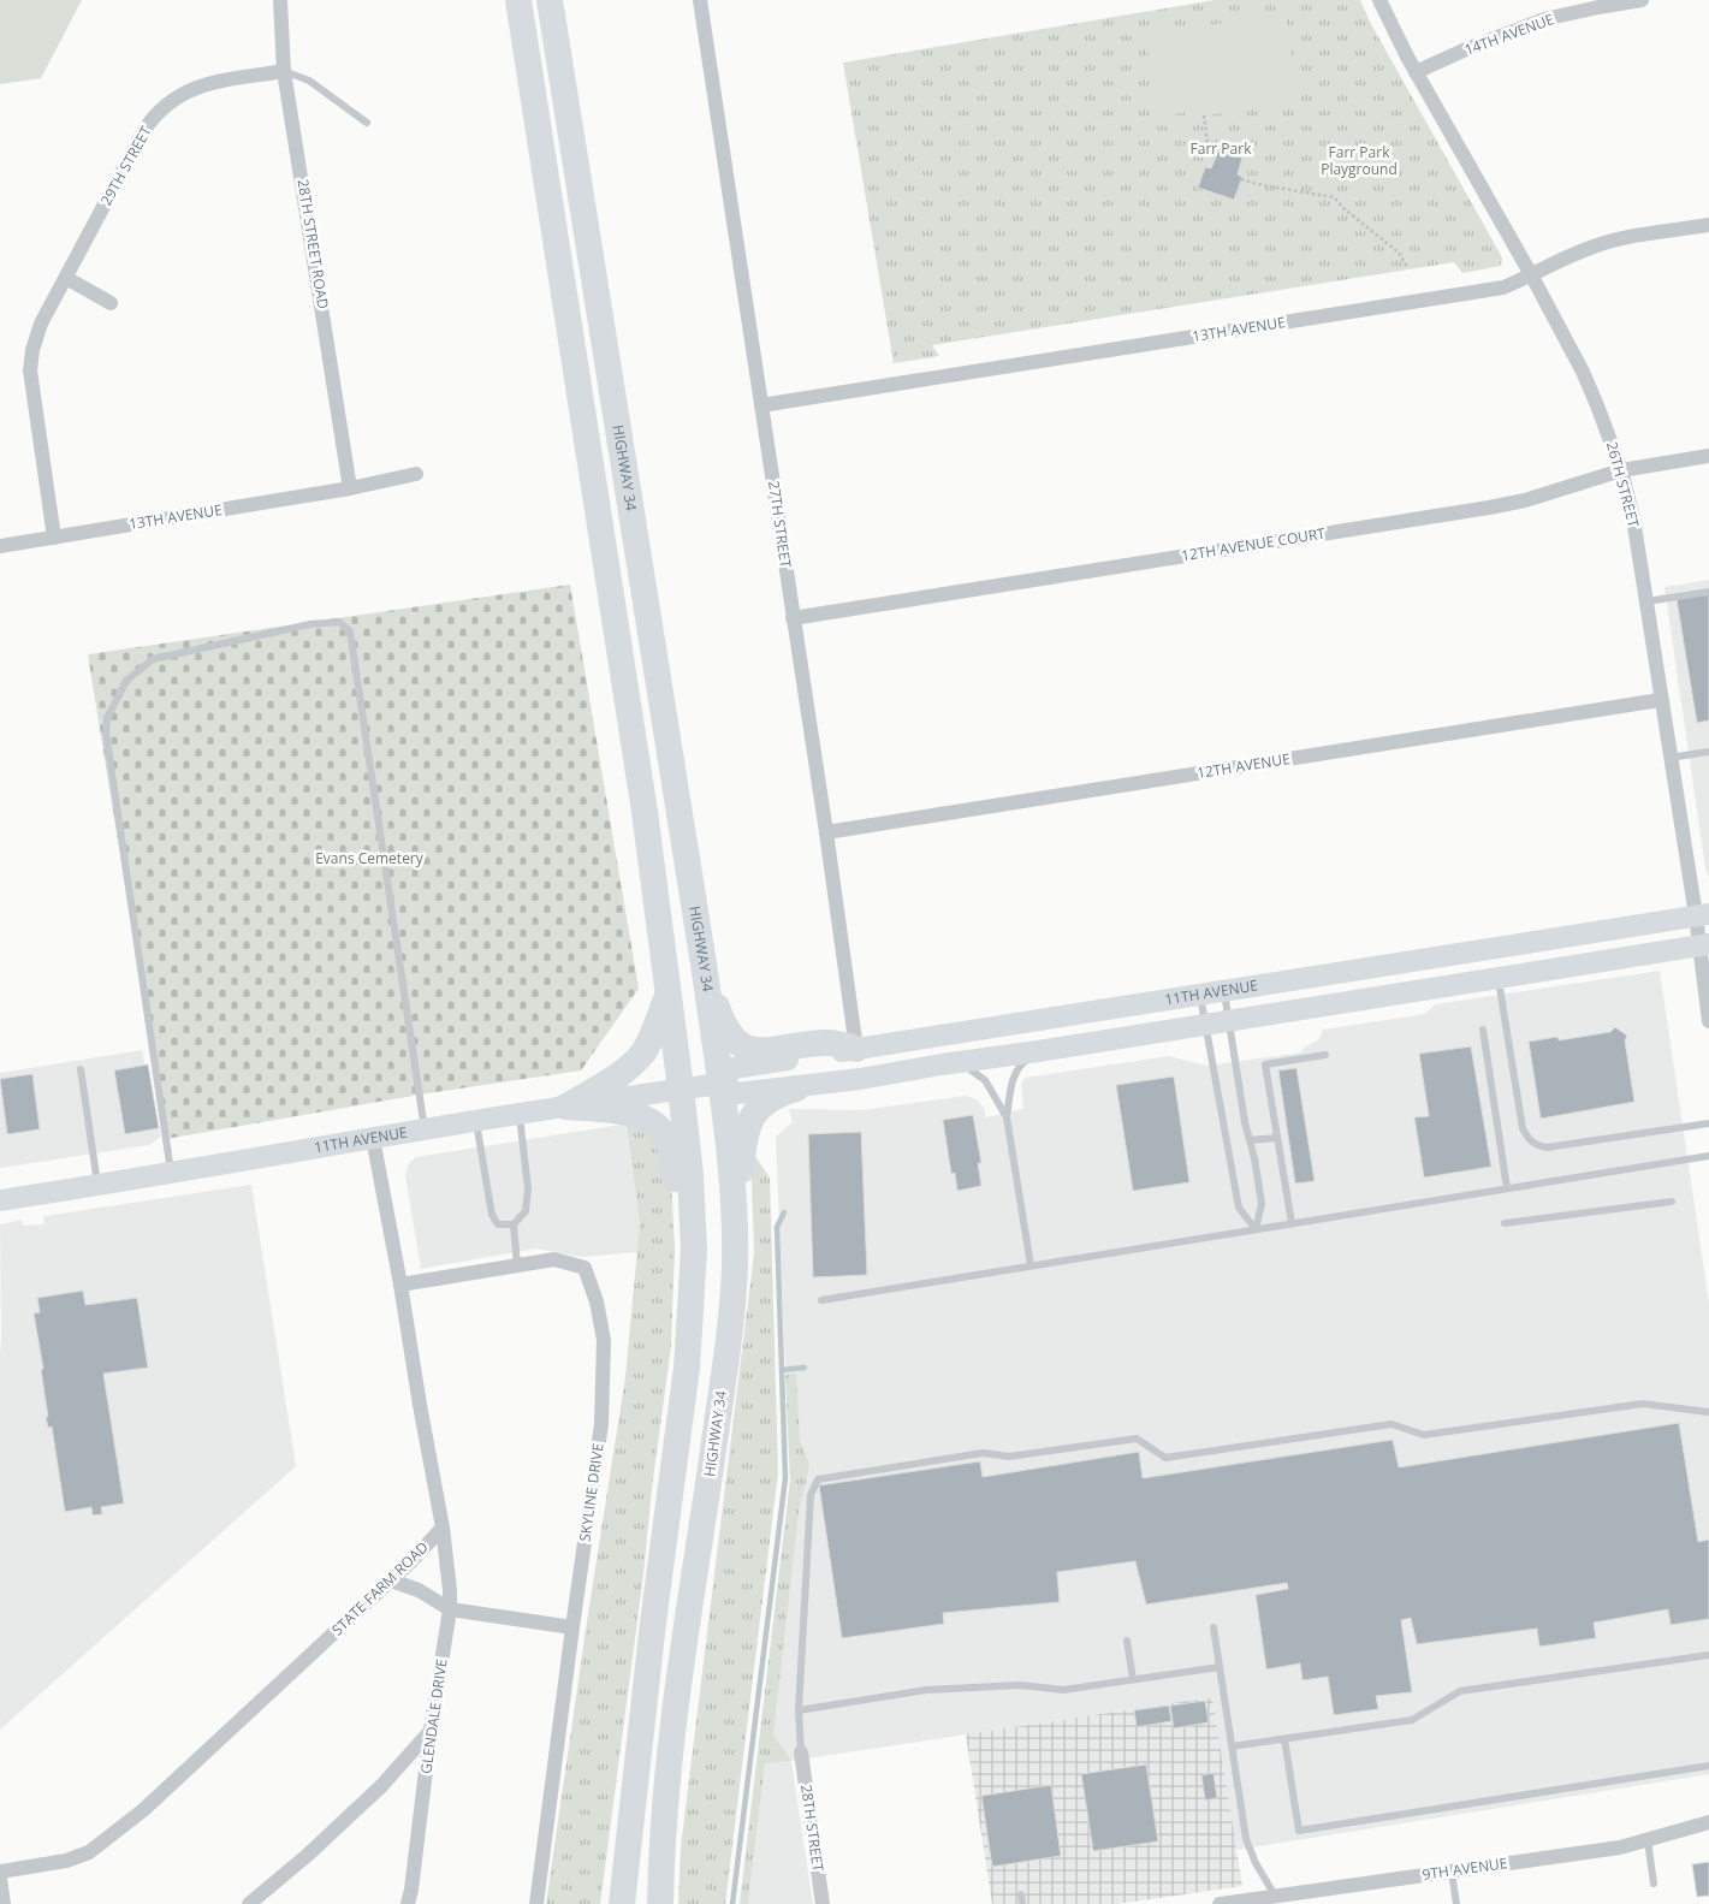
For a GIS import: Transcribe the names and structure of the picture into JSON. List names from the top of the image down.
{
  "streets": {
    "highway": ["HIGHWAY 34"],
    "main road": ["11TH AVENUE"],
    "street": [
      "14TH AVENUE",
      "29TH STREET",
      "28TH STREET ROAD",
      "13TH AVENUE",
      "26TH STREET",
      "27TH STREET",
      "12TH AVENUE COURT",
      "12TH AVENUE",
      "SKYLINE DRIVE",
      "STATE FARM ROAD",
      "GLENDALE DRIVE",
      "28TH STREET",
      "9TH AVENUE"
    ]
  },
  "crossings": [
    ["14TH AVENUE", "26TH STREET"],
    ["29TH STREET", "28TH STREET ROAD"],
    ["29TH STREET", "13TH AVENUE"],
    ["28TH STREET ROAD", "13TH AVENUE"],
    ["13TH AVENUE", "26TH STREET"],
    ["13TH AVENUE", "27TH STREET"],
    ["HIGHWAY 34", "11TH AVENUE"],
    ["26TH STREET", "12TH AVENUE COURT"],
    ["26TH STREET", "12TH AVENUE"],
    ["26TH STREET", "11TH AVENUE"],
    ["27TH STREET", "12TH AVENUE COURT"],
    ["27TH STREET", "12TH AVENUE"],
    ["27TH STREET", "11TH AVENUE"],
    ["STATE FARM ROAD", "GLENDALE DRIVE"]
  ],
  "parks": ["Farr Park", "Farr Park Playground", "Evans Cemetery"]
}
